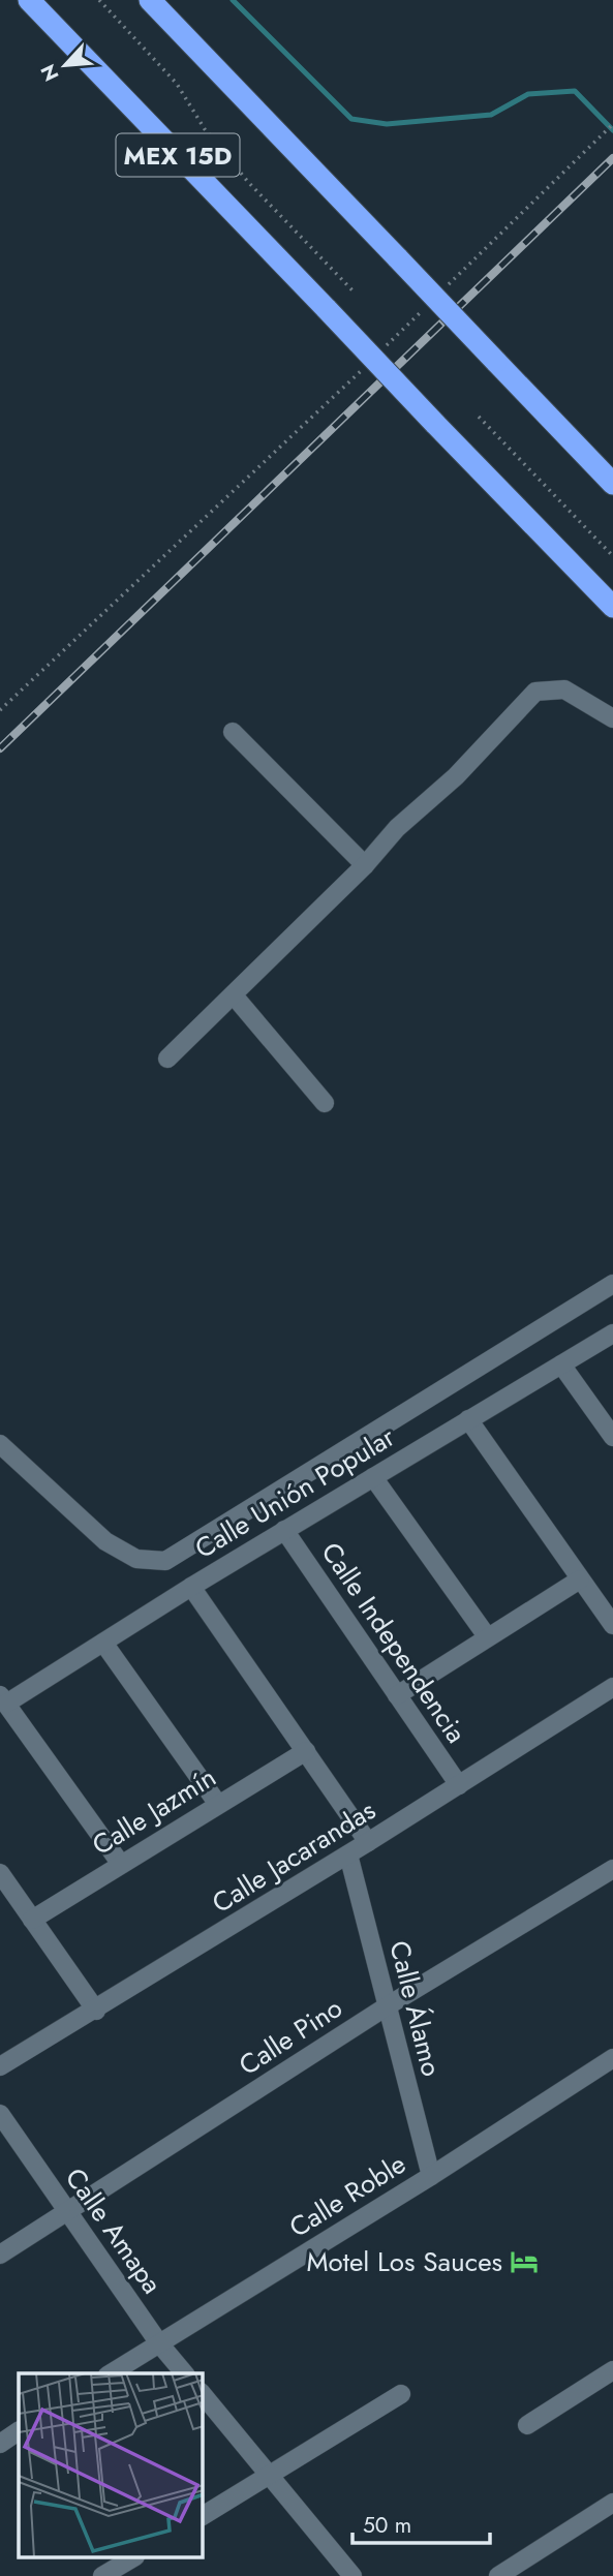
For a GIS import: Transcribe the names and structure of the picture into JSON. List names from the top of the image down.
{
  "streets": {
    "highway": ["MEX 15D"],
    "street": [
      "Calle Unión Popular",
      "Calle Independencia",
      "Calle Jazmín",
      "Calle Jacarandas",
      "Calle Álamo",
      "Calle Pino",
      "Calle Roble",
      "Calle Amapa"
    ]
  },
  "crossings": [
    ["Calle Unión Popular", "Calle Independencia"],
    ["Calle Independencia", "Calle Jacarandas"],
    ["Calle Jacarandas", "Calle Álamo"],
    ["Calle Álamo", "Calle Pino"],
    ["Calle Álamo", "Calle Roble"],
    ["Calle Pino", "Calle Amapa"],
    ["Calle Roble", "Calle Amapa"]
  ],
  "places": {
    "hotel": ["Motel Los Sauces"]
  },
  "scale_bar": "50 m",
  "north": "bottom left"
}
